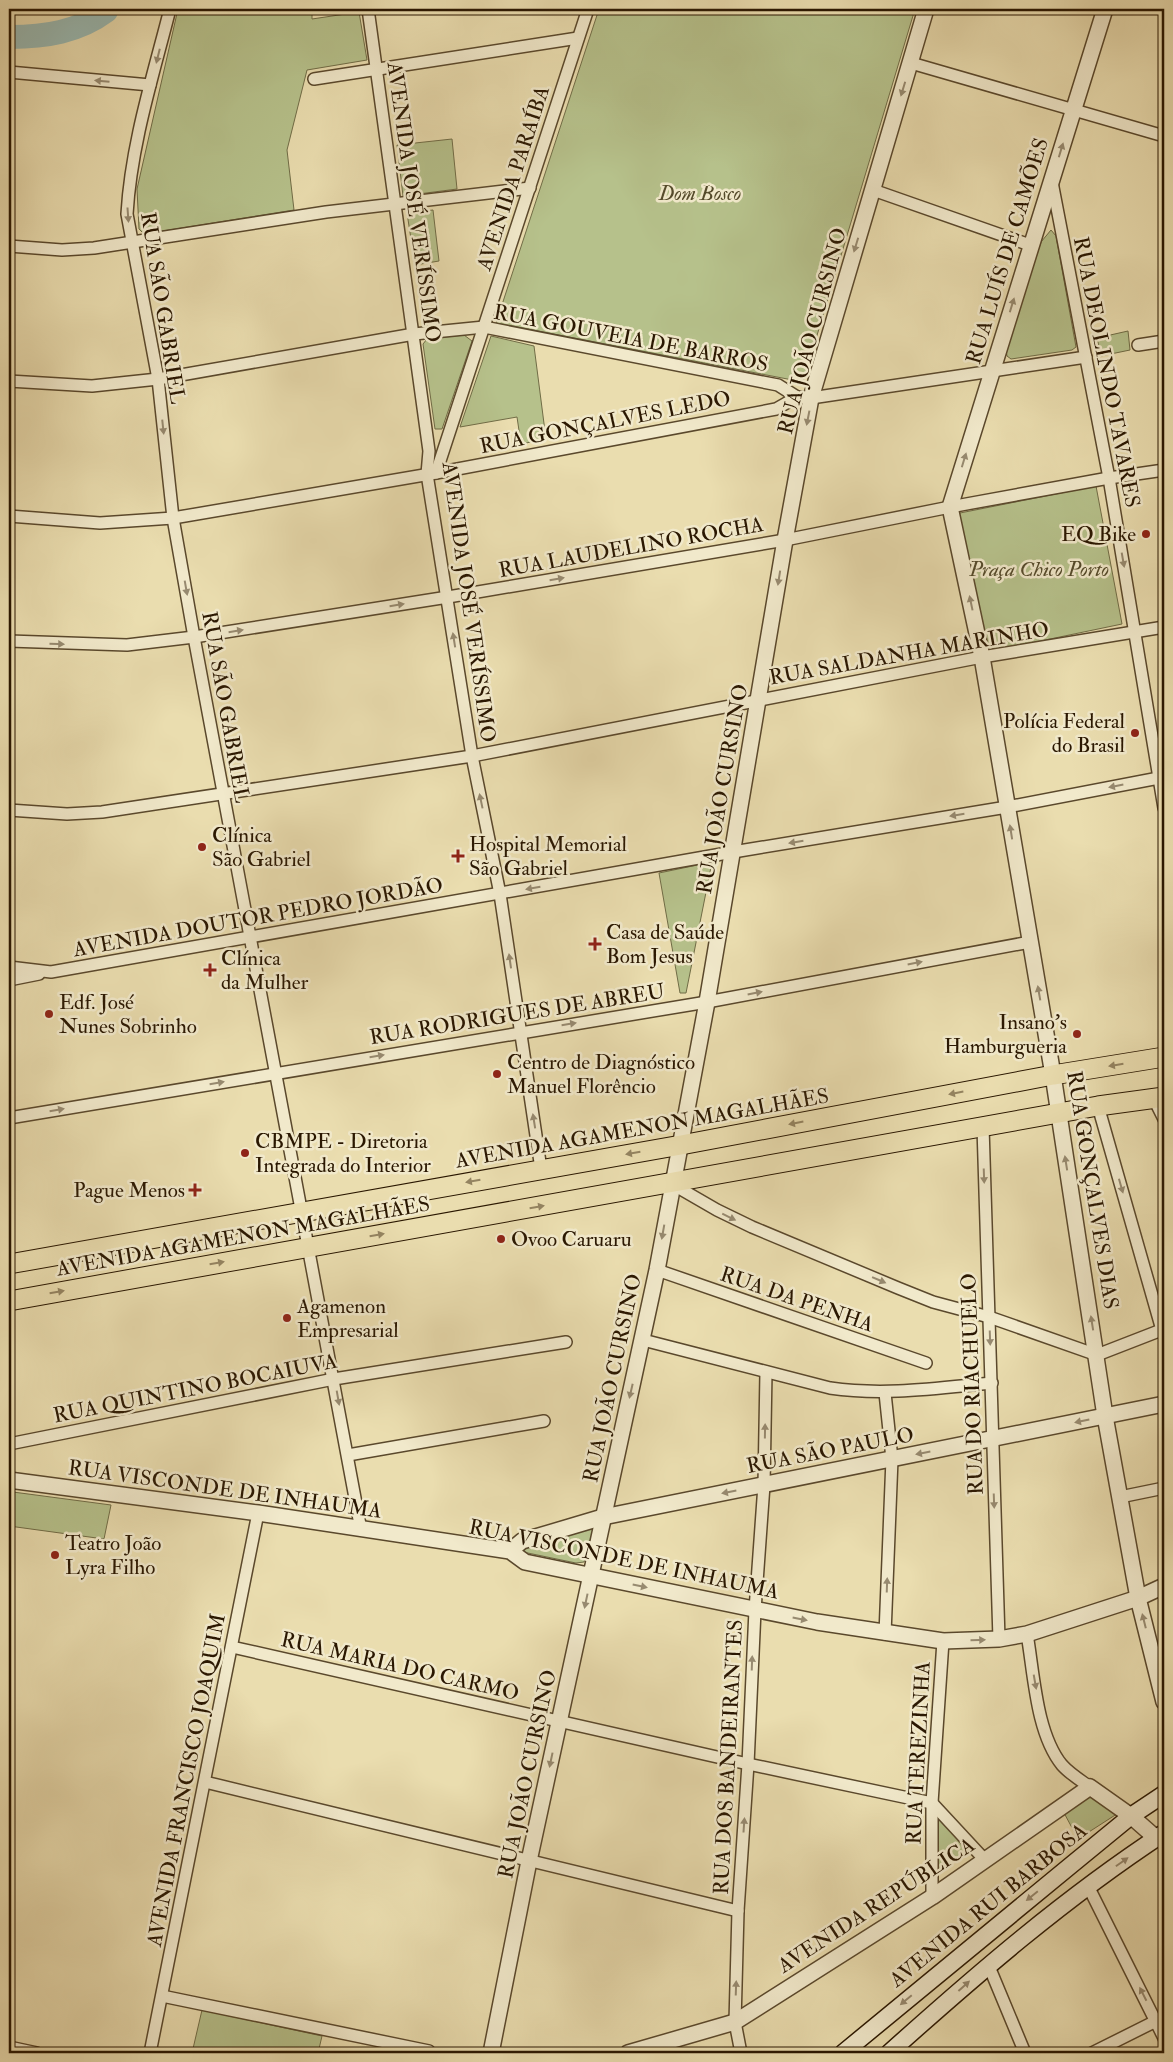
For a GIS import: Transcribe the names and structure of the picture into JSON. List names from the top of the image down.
{
  "streets": {
    "main road": ["AVENIDA AGAMENON MAGALHÃES", "AVENIDA RUI BARBOSA"],
    "street": [
      "AVENIDA PARAÍBA",
      "AVENIDA JOSÉ VERÍSSIMO",
      "RUA LUÍS DE CAMÕES",
      "RUA SÃO GABRIEL",
      "RUA JOÃO CURSINO",
      "RUA GOUVEIA DE BARROS",
      "RUA DEOLINDO TAVARES",
      "RUA GONÇALVES LEDO",
      "RUA LAUDELINO ROCHA",
      "RUA SALDANHA MARINHO",
      "AVENIDA DOUTOR PEDRO JORDÃO",
      "RUA RODRIGUES DE ABREU",
      "RUA GONÇALVES DIAS",
      "RUA DA PENHA",
      "RUA DO RIACHUELO",
      "RUA QUINTINO BOCAIUVA",
      "RUA SÃO PAULO",
      "RUA VISCONDE DE INHAUMA",
      "RUA MARIA DO CARMO",
      "RUA TEREZINHA",
      "RUA DOS BANDEIRANTES",
      "AVENIDA FRANCISCO JOAQUIM",
      "AVENIDA REPÚBLICA"
    ]
  },
  "crossings": [
    ["AVENIDA PARAÍBA", "AVENIDA JOSÉ VERÍSSIMO"],
    ["AVENIDA PARAÍBA", "RUA GOUVEIA DE BARROS"],
    ["AVENIDA PARAÍBA", "RUA GONÇALVES LEDO"],
    ["AVENIDA JOSÉ VERÍSSIMO", "RUA GOUVEIA DE BARROS"],
    ["AVENIDA JOSÉ VERÍSSIMO", "RUA GONÇALVES LEDO"],
    ["AVENIDA JOSÉ VERÍSSIMO", "RUA LAUDELINO ROCHA"],
    ["AVENIDA JOSÉ VERÍSSIMO", "RUA SALDANHA MARINHO"],
    ["AVENIDA JOSÉ VERÍSSIMO", "AVENIDA DOUTOR PEDRO JORDÃO"],
    ["AVENIDA JOSÉ VERÍSSIMO", "RUA RODRIGUES DE ABREU"],
    ["AVENIDA JOSÉ VERÍSSIMO", "AVENIDA AGAMENON MAGALHÃES"],
    ["RUA LUÍS DE CAMÕES", "RUA DEOLINDO TAVARES"],
    ["RUA LUÍS DE CAMÕES", "RUA GONÇALVES LEDO"],
    ["RUA LUÍS DE CAMÕES", "RUA LAUDELINO ROCHA"],
    ["RUA LUÍS DE CAMÕES", "RUA GONÇALVES DIAS"],
    ["RUA SÃO GABRIEL", "RUA GOUVEIA DE BARROS"],
    ["RUA SÃO GABRIEL", "RUA GONÇALVES LEDO"],
    ["RUA SÃO GABRIEL", "RUA LAUDELINO ROCHA"],
    ["RUA SÃO GABRIEL", "RUA SALDANHA MARINHO"],
    ["RUA SÃO GABRIEL", "AVENIDA DOUTOR PEDRO JORDÃO"],
    ["RUA SÃO GABRIEL", "RUA RODRIGUES DE ABREU"],
    ["RUA SÃO GABRIEL", "AVENIDA AGAMENON MAGALHÃES"],
    ["RUA SÃO GABRIEL", "RUA QUINTINO BOCAIUVA"],
    ["RUA SÃO GABRIEL", "RUA VISCONDE DE INHAUMA"],
    ["RUA JOÃO CURSINO", "RUA GOUVEIA DE BARROS"],
    ["RUA JOÃO CURSINO", "RUA GONÇALVES LEDO"],
    ["RUA JOÃO CURSINO", "RUA LAUDELINO ROCHA"],
    ["RUA JOÃO CURSINO", "RUA SALDANHA MARINHO"],
    ["RUA JOÃO CURSINO", "AVENIDA DOUTOR PEDRO JORDÃO"],
    ["RUA JOÃO CURSINO", "RUA RODRIGUES DE ABREU"],
    ["RUA JOÃO CURSINO", "AVENIDA AGAMENON MAGALHÃES"],
    ["RUA JOÃO CURSINO", "RUA DA PENHA"],
    ["RUA JOÃO CURSINO", "RUA SÃO PAULO"],
    ["RUA JOÃO CURSINO", "RUA VISCONDE DE INHAUMA"],
    ["RUA JOÃO CURSINO", "RUA MARIA DO CARMO"],
    ["RUA GOUVEIA DE BARROS", "RUA GONÇALVES LEDO"],
    ["RUA DEOLINDO TAVARES", "RUA GONÇALVES LEDO"],
    ["RUA DEOLINDO TAVARES", "RUA LAUDELINO ROCHA"],
    ["RUA DEOLINDO TAVARES", "RUA SALDANHA MARINHO"],
    ["RUA DEOLINDO TAVARES", "AVENIDA DOUTOR PEDRO JORDÃO"],
    ["RUA LAUDELINO ROCHA", "RUA GONÇALVES DIAS"],
    ["RUA SALDANHA MARINHO", "RUA GONÇALVES DIAS"],
    ["AVENIDA DOUTOR PEDRO JORDÃO", "RUA GONÇALVES DIAS"],
    ["RUA RODRIGUES DE ABREU", "RUA GONÇALVES DIAS"],
    ["AVENIDA AGAMENON MAGALHÃES", "RUA GONÇALVES DIAS"],
    ["AVENIDA AGAMENON MAGALHÃES", "RUA DO RIACHUELO"],
    ["RUA GONÇALVES DIAS", "RUA SÃO PAULO"],
    ["RUA GONÇALVES DIAS", "RUA VISCONDE DE INHAUMA"],
    ["RUA DO RIACHUELO", "RUA SÃO PAULO"],
    ["RUA DO RIACHUELO", "RUA VISCONDE DE INHAUMA"],
    ["RUA SÃO PAULO", "RUA VISCONDE DE INHAUMA"],
    ["RUA SÃO PAULO", "RUA DOS BANDEIRANTES"],
    ["RUA VISCONDE DE INHAUMA", "RUA TEREZINHA"],
    ["RUA VISCONDE DE INHAUMA", "RUA DOS BANDEIRANTES"],
    ["RUA VISCONDE DE INHAUMA", "AVENIDA FRANCISCO JOAQUIM"],
    ["RUA MARIA DO CARMO", "RUA TEREZINHA"],
    ["RUA MARIA DO CARMO", "RUA DOS BANDEIRANTES"],
    ["RUA MARIA DO CARMO", "AVENIDA FRANCISCO JOAQUIM"],
    ["RUA TEREZINHA", "AVENIDA REPÚBLICA"],
    ["RUA DOS BANDEIRANTES", "AVENIDA REPÚBLICA"]
  ],
  "one_way": [
    "AVENIDA JOSÉ VERÍSSIMO",
    "RUA LUÍS DE CAMÕES",
    "RUA SÃO GABRIEL",
    "RUA JOÃO CURSINO",
    "RUA LAUDELINO ROCHA",
    "AVENIDA DOUTOR PEDRO JORDÃO",
    "RUA RODRIGUES DE ABREU",
    "RUA DO RIACHUELO",
    "RUA DOS BANDEIRANTES"
  ],
  "parks": ["Dom Bosco", "Praça Chico Porto"],
  "places": {
    "other": [
      "EQ Bike",
      "Polícia Federal do Brasil",
      "Clínica São Gabriel",
      "Edf. José Nunes Sobrinho",
      "Insano's Hamburgueria",
      "Centro de Diagnóstico Manuel Florêncio",
      "CBMPE - Diretoria Integrada do Interior",
      "Ovoo Caruaru",
      "Agamenon Empresarial",
      "Teatro João Lyra Filho"
    ],
    "health": [
      "Hospital Memorial São Gabriel",
      "Casa de Saúde Bom Jesus",
      "Clínica da Mulher",
      "Pague Menos"
    ]
  }
}
